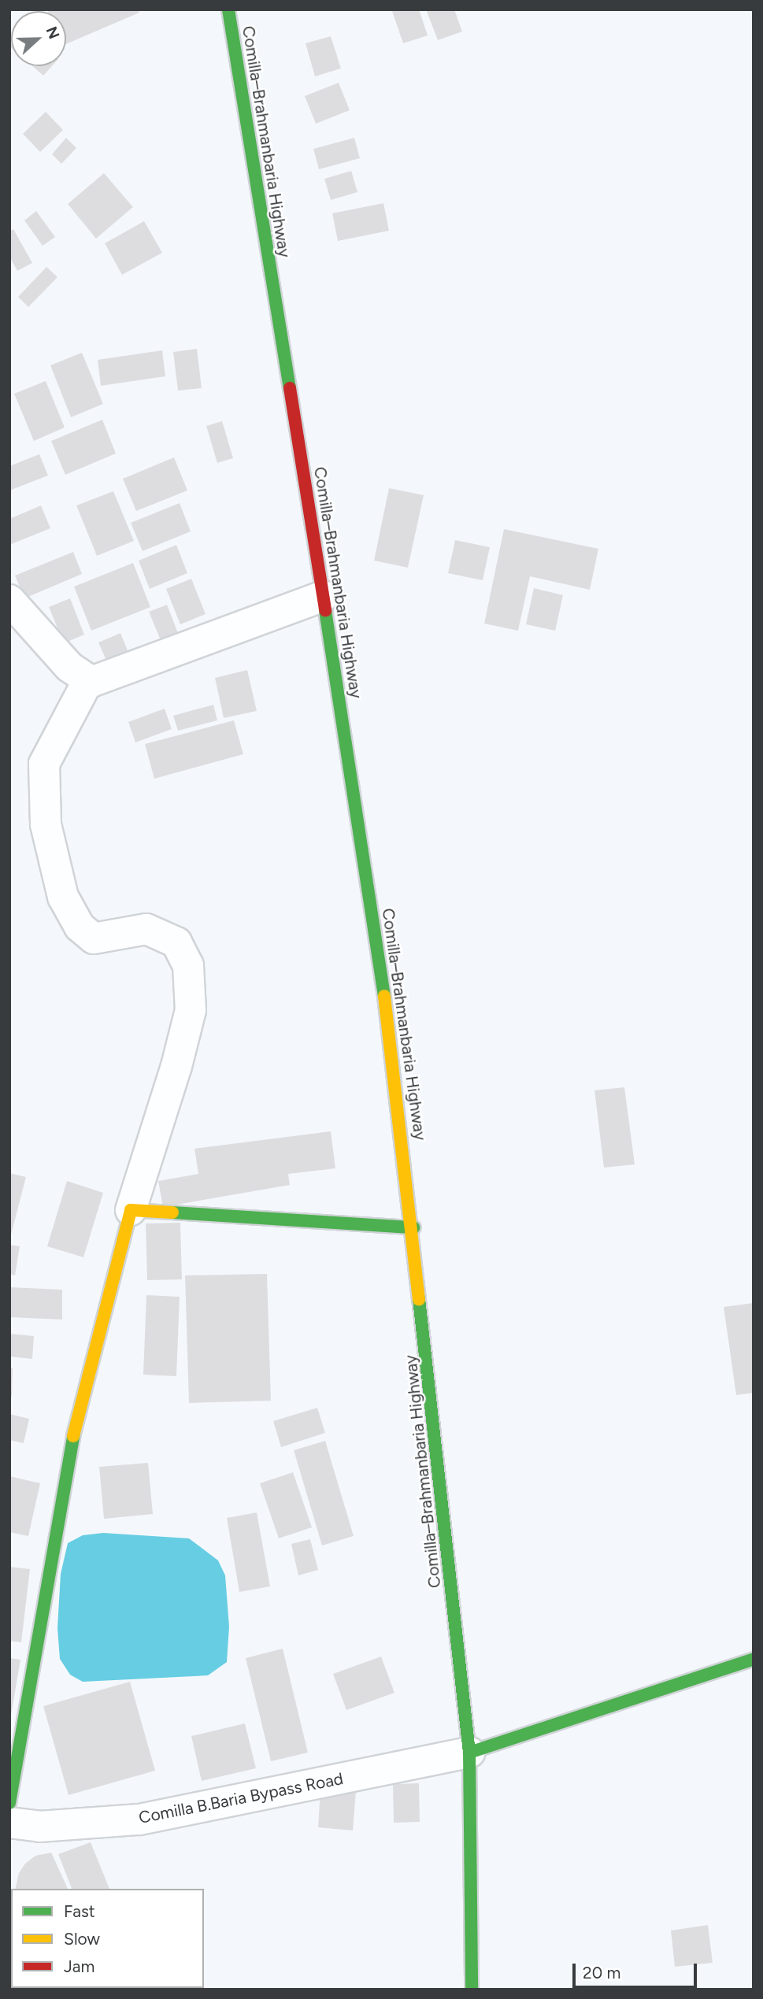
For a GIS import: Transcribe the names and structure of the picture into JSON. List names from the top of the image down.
{
  "streets": {
    "main road": ["Comilla–Brahmanbaria Highway"],
    "street": ["Comilla B.Baria Bypass Road"]
  },
  "crossings": [
    ["Comilla–Brahmanbaria Highway", "Comilla B.Baria Bypass Road"]
  ],
  "legend": ["Fast", "Slow", "Jam"],
  "scale_bar": "20 m",
  "north": "right"
}
